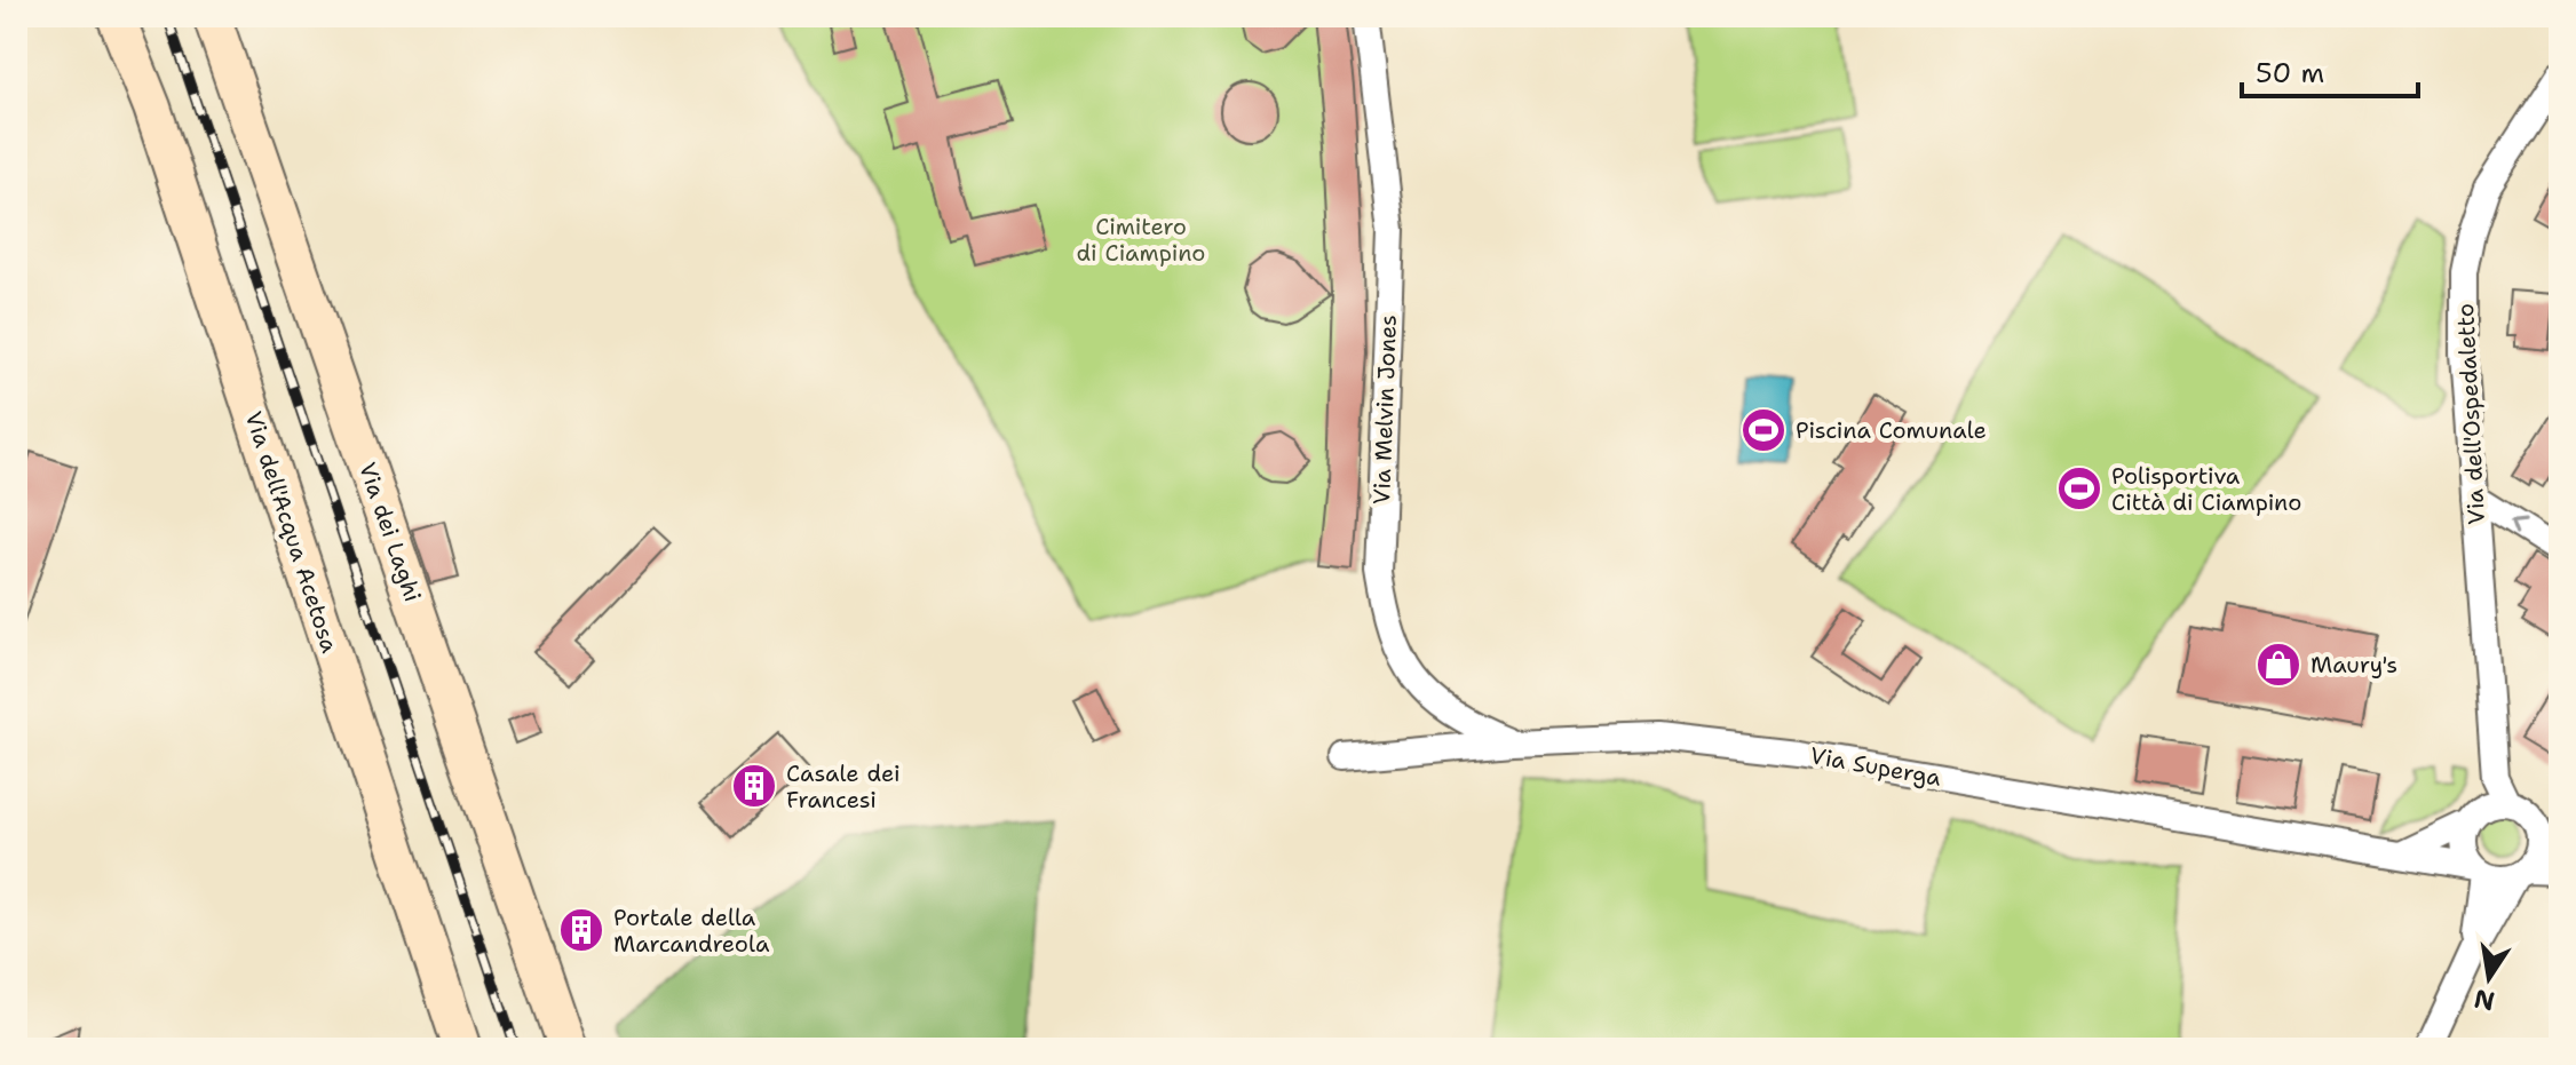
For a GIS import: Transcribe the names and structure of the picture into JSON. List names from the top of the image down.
{
  "streets": {
    "main road": ["Via dell'Acqua Acetosa", "Via dei Laghi"],
    "street": ["Via Melvin Jones", "Via dell'Ospedaletto", "Via Superga"]
  },
  "crossings": [
    ["Via Melvin Jones", "Via Superga"],
    ["Via dell'Ospedaletto", "Via Superga"]
  ],
  "parks": ["Cimitero di Ciampino"],
  "places": {
    "sports": ["Piscina Comunale", "Polisportiva Città di Ciampino"],
    "shop": ["Maury's"],
    "building": ["Casale dei Francesi", "Portale della Marcandreola"]
  },
  "scale_bar": "50 m",
  "north": "bottom"
}
